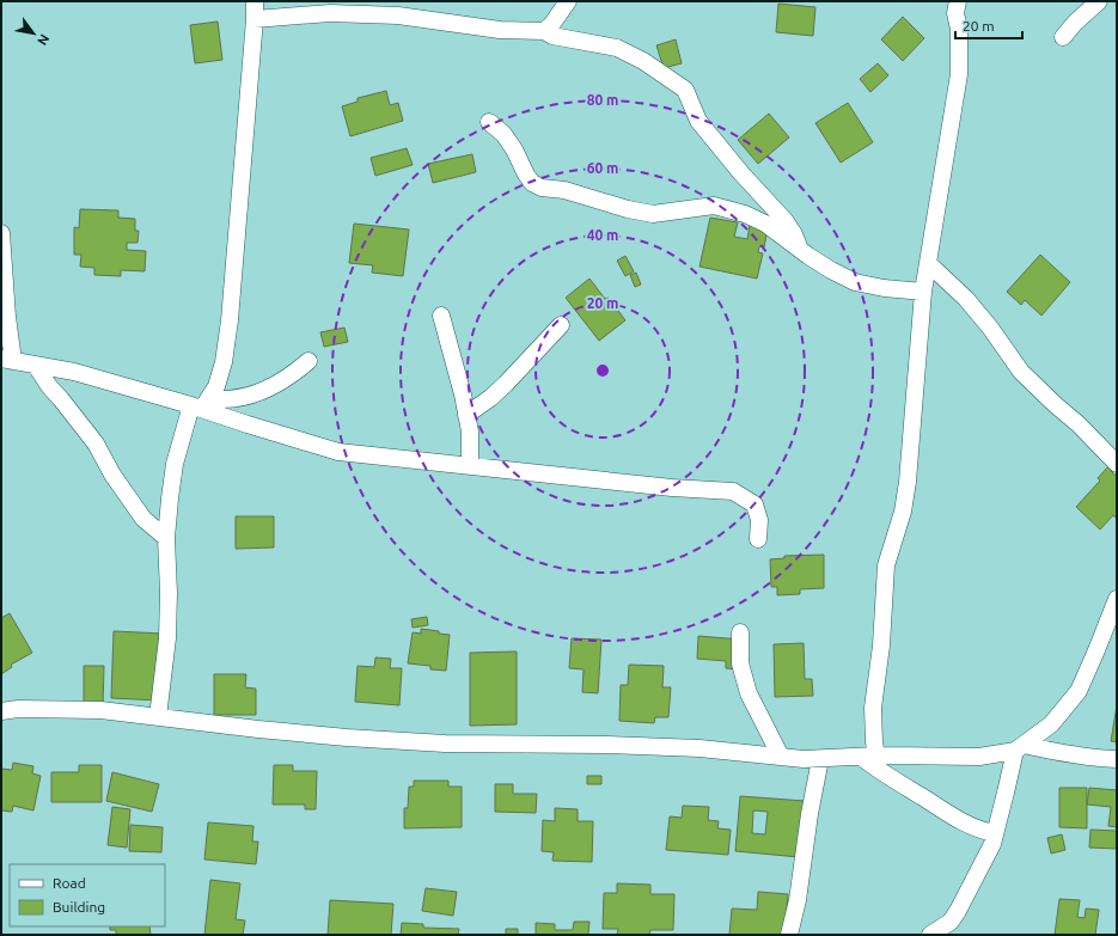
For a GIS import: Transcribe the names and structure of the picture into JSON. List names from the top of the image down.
{
  "legend": ["Road", "Building"],
  "scale_bar": "20 m",
  "north": "bottom right",
  "rings": [
    "80 m",
    "60 m",
    "40 m",
    "20 m"
  ]
}
